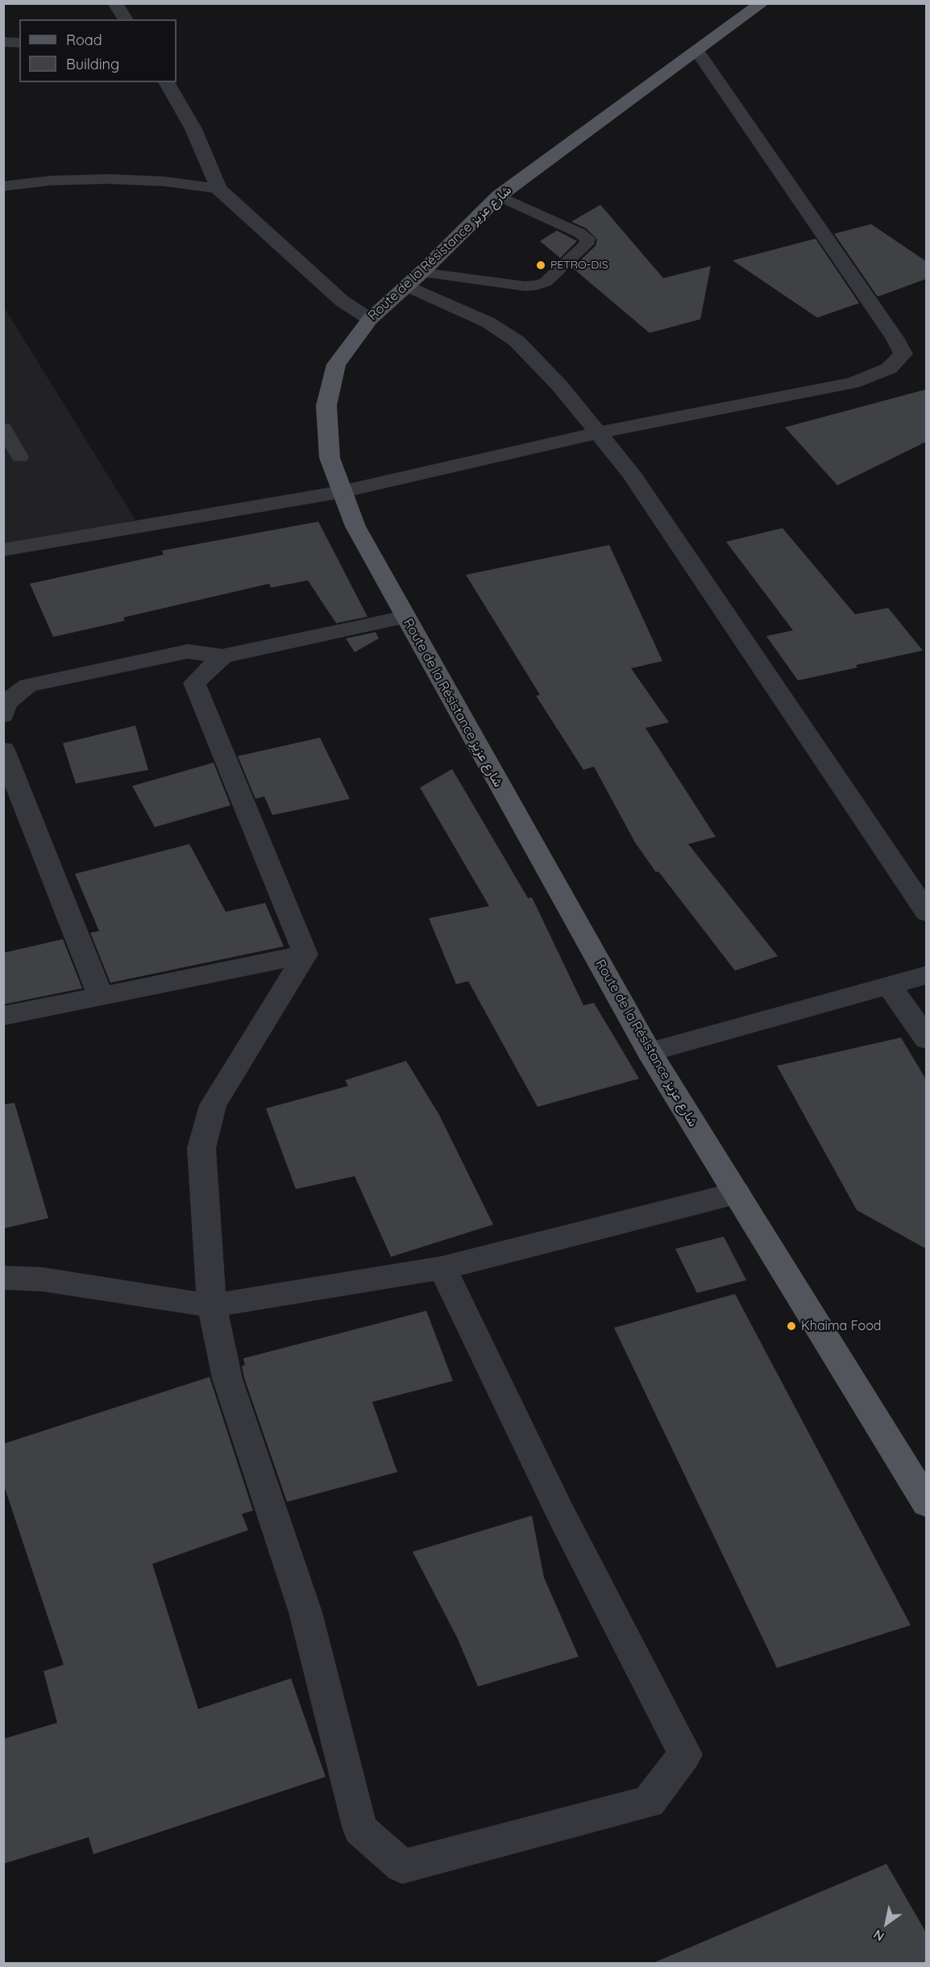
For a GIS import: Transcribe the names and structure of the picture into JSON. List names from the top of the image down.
{
  "streets": {
    "main road": ["Route de la Résistance شارع عزيز"]
  },
  "places": ["PETRO-DIS", "Khaima Food"],
  "legend": ["Road", "Building"],
  "north": "bottom left"
}
